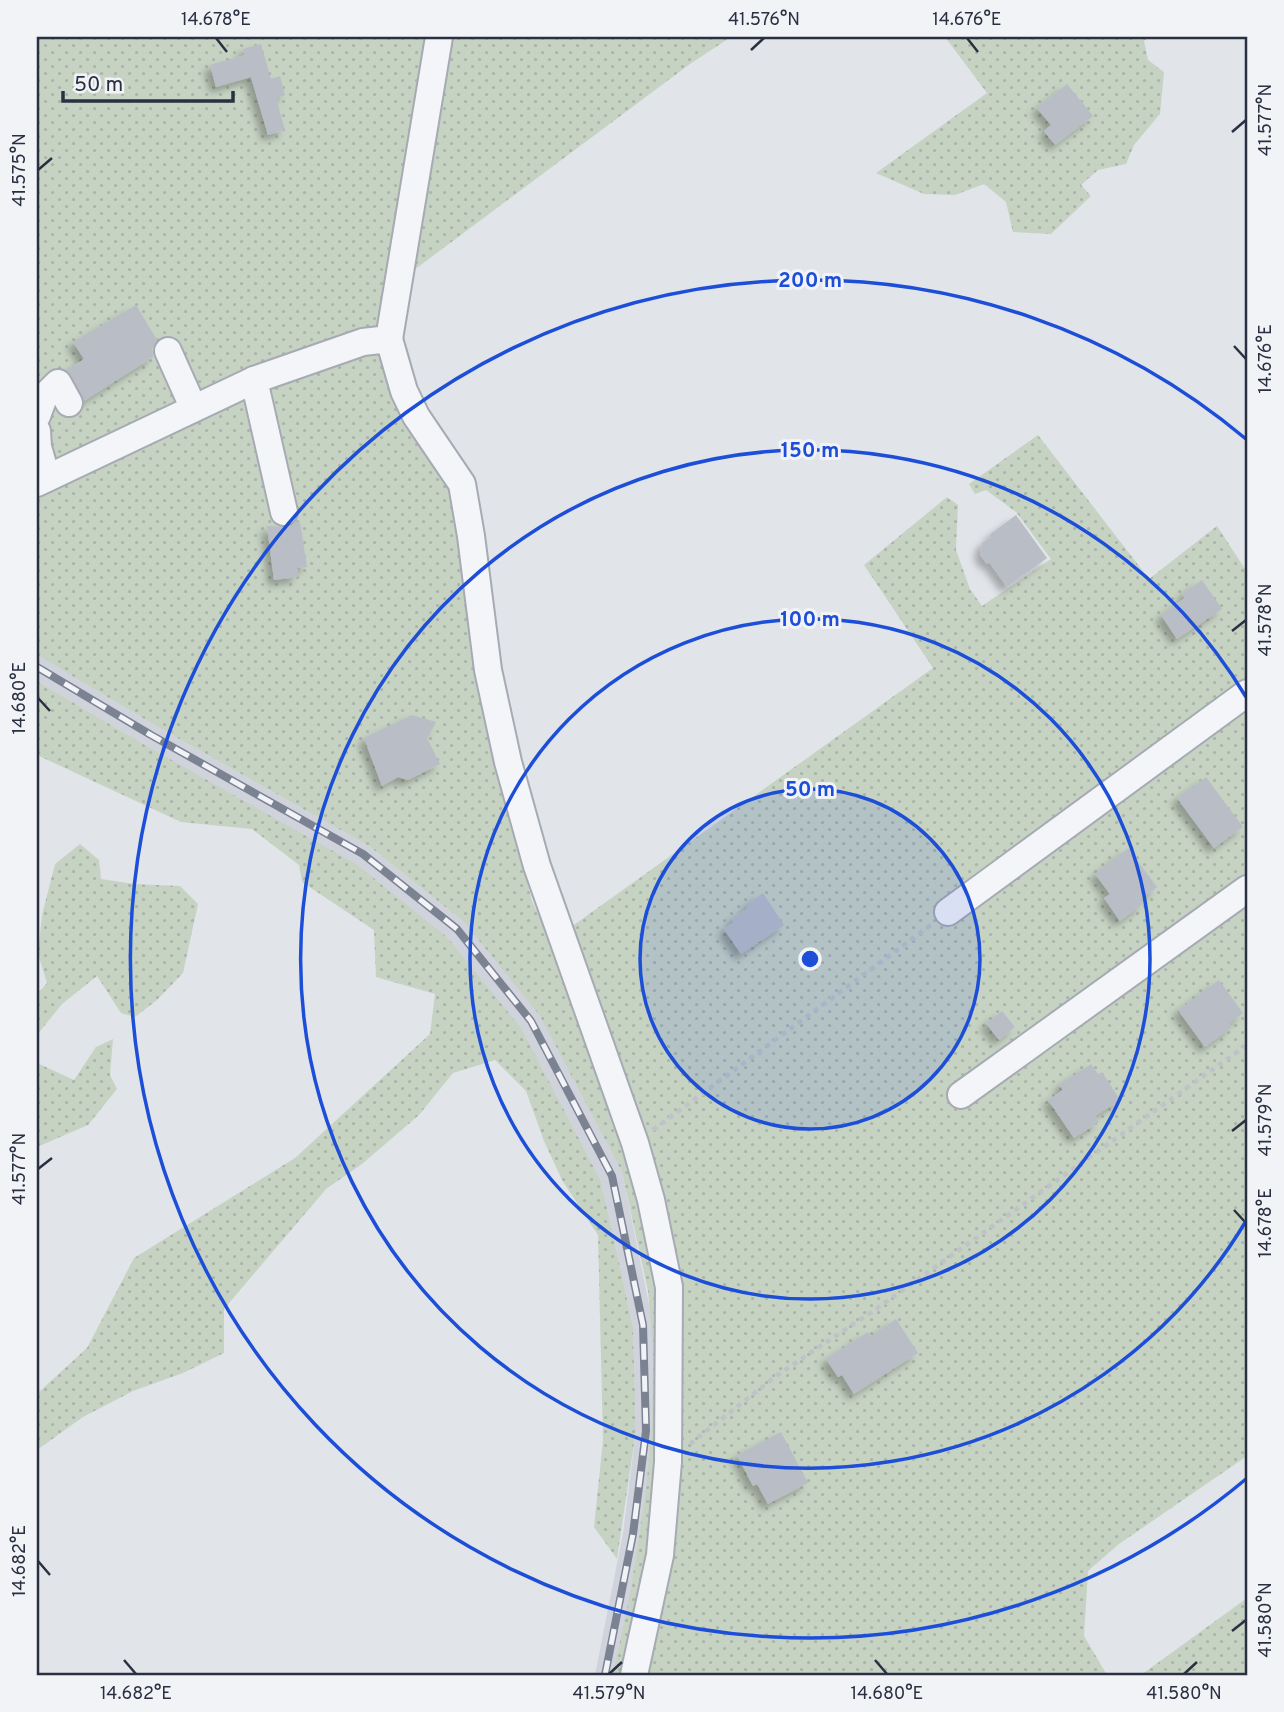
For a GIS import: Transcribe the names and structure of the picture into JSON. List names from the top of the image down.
{
  "scale_bar": "50 m",
  "coordinates": [
    "14.678°E",
    "41.576°N",
    "14.676°E",
    "41.577°N",
    "41.575°N",
    "41.578°N",
    "14.680°E",
    "41.579°N",
    "14.682°E",
    "41.580°N"
  ],
  "rings": [
    "200 m",
    "150 m",
    "100 m",
    "50 m"
  ]
}
